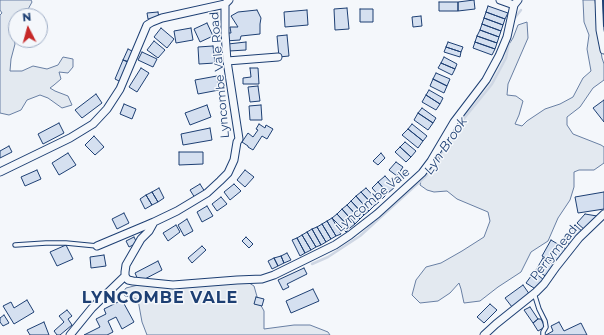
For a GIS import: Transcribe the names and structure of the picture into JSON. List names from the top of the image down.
{
  "streets": {
    "street": ["Lyncombe Vale Road", "Lyncombe Vale", "Perrymead"]
  },
  "crossings": [
    ["Lyncombe Vale Road", "Lyncombe Vale"]
  ],
  "districts": ["LYNCOMBE VALE"],
  "water": ["Lyn Brook"],
  "north": "top"
}
